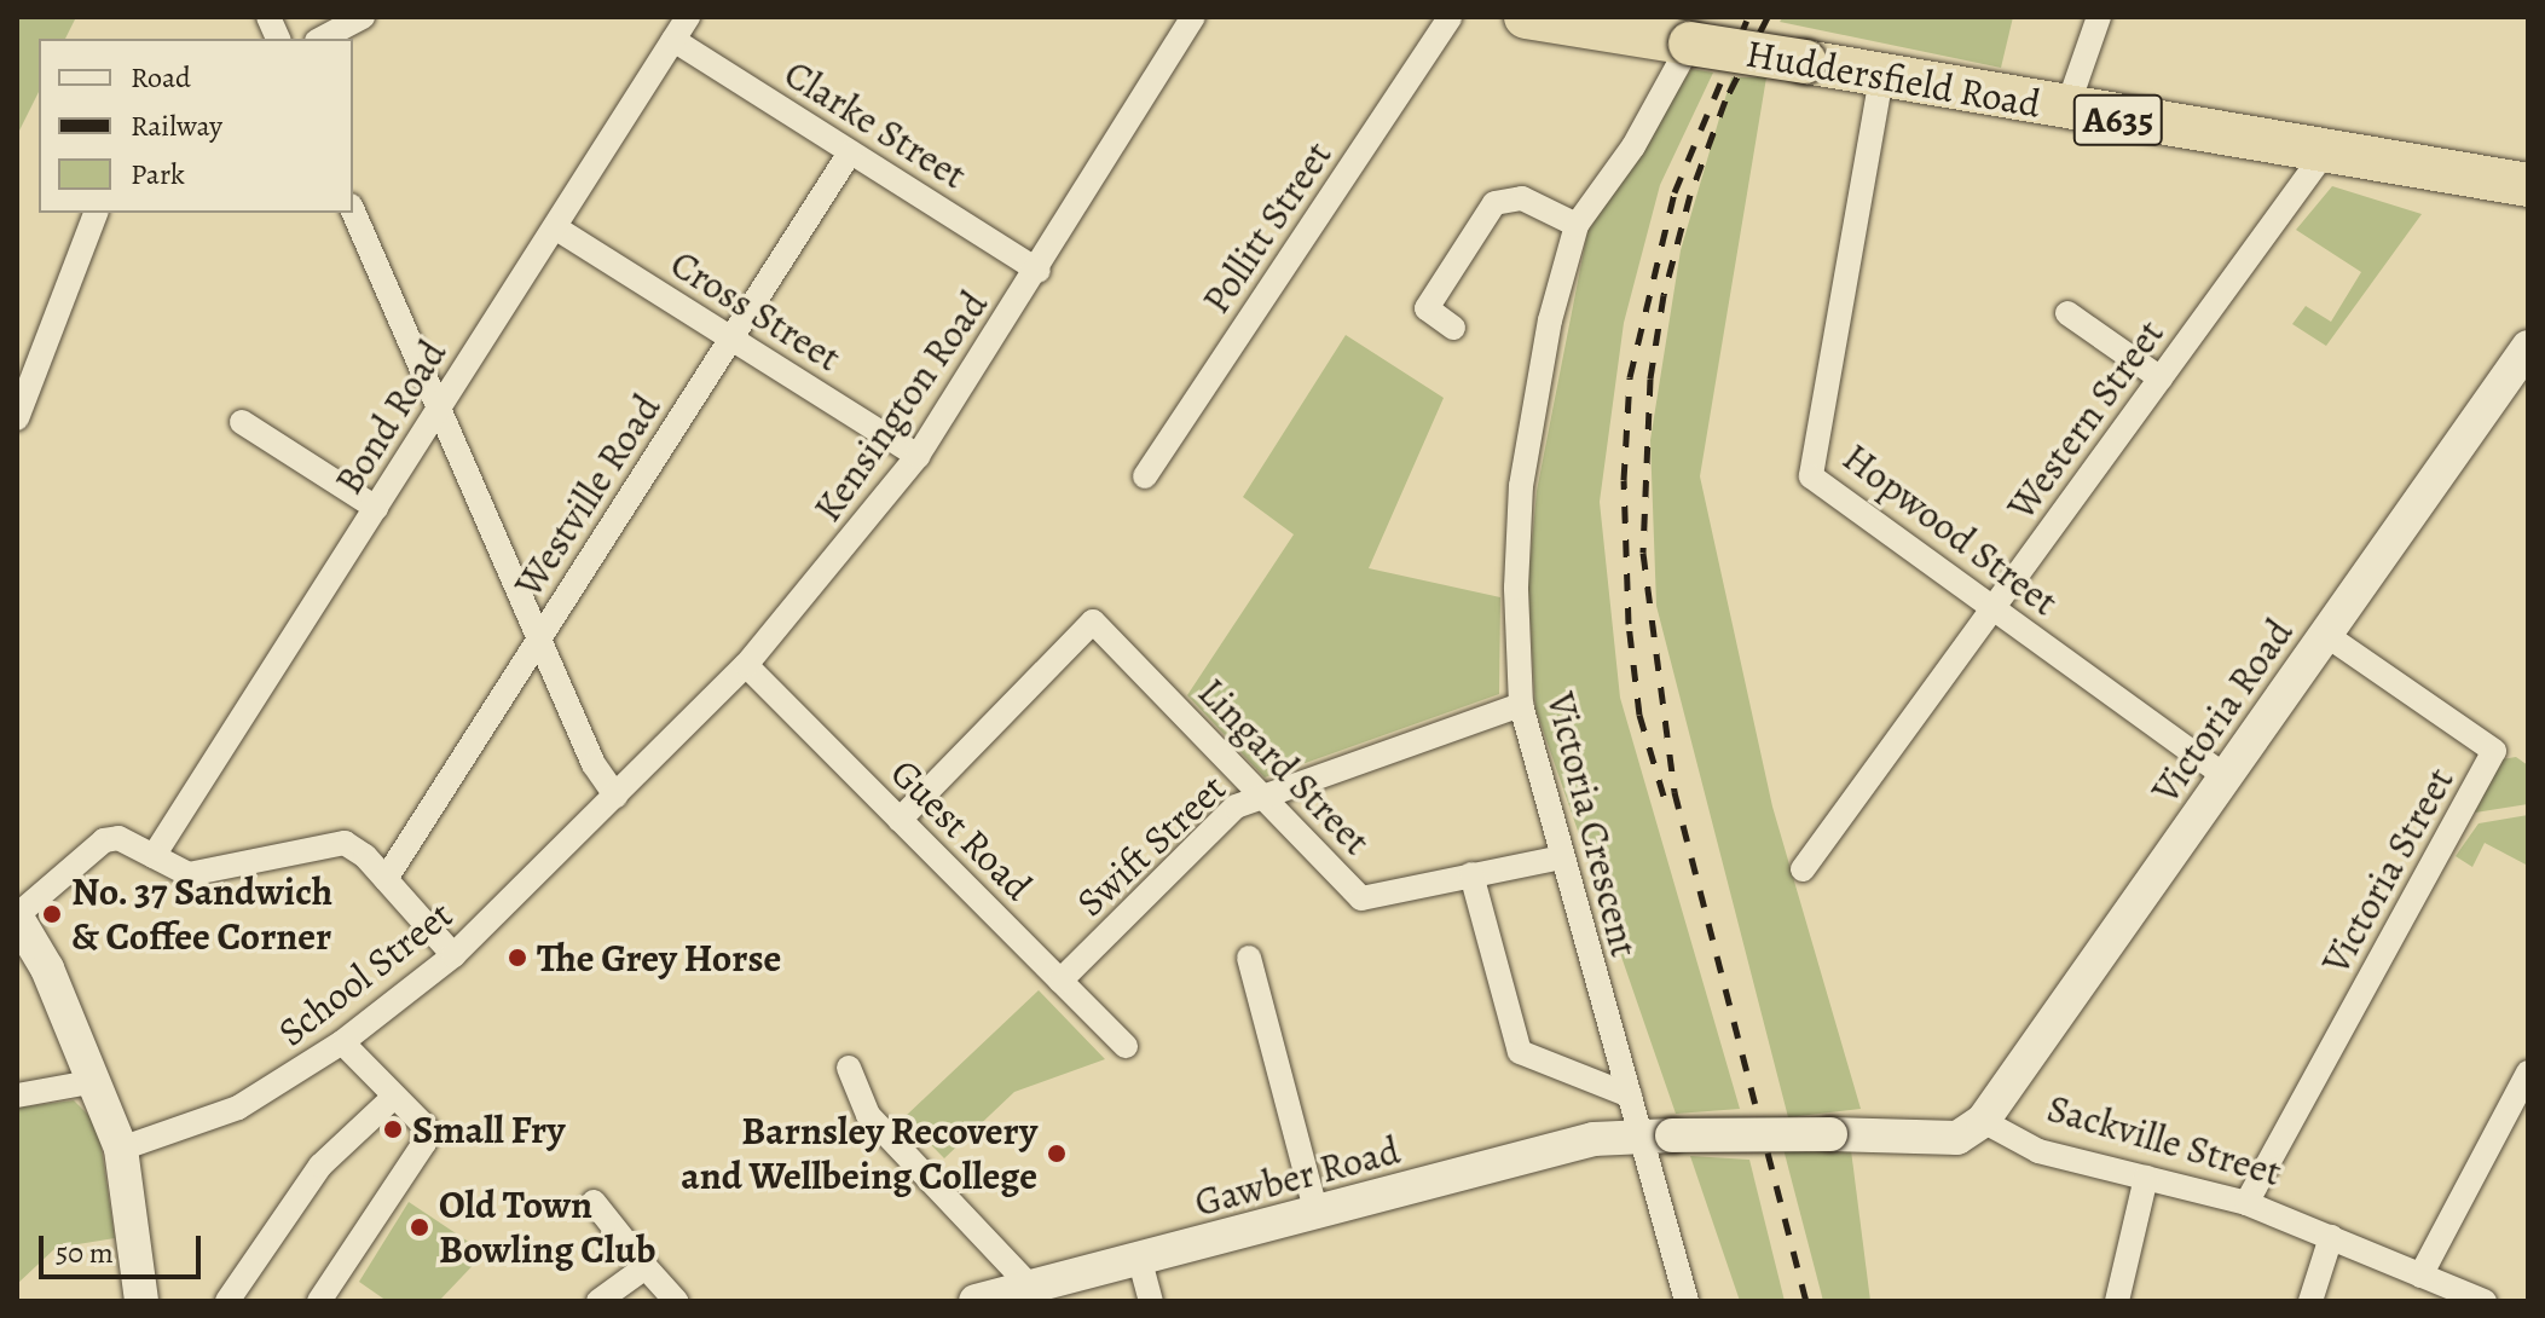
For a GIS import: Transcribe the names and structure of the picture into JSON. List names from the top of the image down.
{
  "streets": {
    "highway": ["Huddersfield Road", "A635"],
    "street": [
      "Clarke Street",
      "Pollitt Street",
      "Cross Street",
      "Kensington Road",
      "Bond Road",
      "Western Street",
      "Westville Road",
      "Hopwood Street",
      "Victoria Road",
      "Lingard Street",
      "Victoria Crescent",
      "Guest Road",
      "Swift Street",
      "Victoria Street",
      "School Street",
      "Sackville Street",
      "Gawber Road"
    ]
  },
  "crossings": [
    ["Huddersfield Road", "Western Street"],
    ["Huddersfield Road", "Hopwood Street"],
    ["Huddersfield Road", "Victoria Crescent"],
    ["Clarke Street", "Kensington Road"],
    ["Clarke Street", "Bond Road"],
    ["Clarke Street", "Westville Road"],
    ["Cross Street", "Kensington Road"],
    ["Cross Street", "Bond Road"],
    ["Cross Street", "Westville Road"],
    ["Kensington Road", "Guest Road"],
    ["Kensington Road", "School Street"],
    ["Western Street", "Hopwood Street"],
    ["Hopwood Street", "Victoria Road"],
    ["Victoria Road", "Victoria Street"],
    ["Victoria Road", "Sackville Street"],
    ["Lingard Street", "Victoria Crescent"],
    ["Lingard Street", "Guest Road"],
    ["Lingard Street", "Swift Street"],
    ["Victoria Crescent", "Swift Street"],
    ["Victoria Crescent", "Gawber Road"],
    ["Guest Road", "Swift Street"],
    ["Victoria Street", "Sackville Street"]
  ],
  "places": [
    "No. 37 Sandwich & Coffee Corner",
    "The Grey Horse",
    "Small Fry",
    "Barnsley Recovery and Wellbeing College",
    "Old Town Bowling Club"
  ],
  "legend": ["Road", "Railway", "Park"],
  "scale_bar": "50 m"
}
